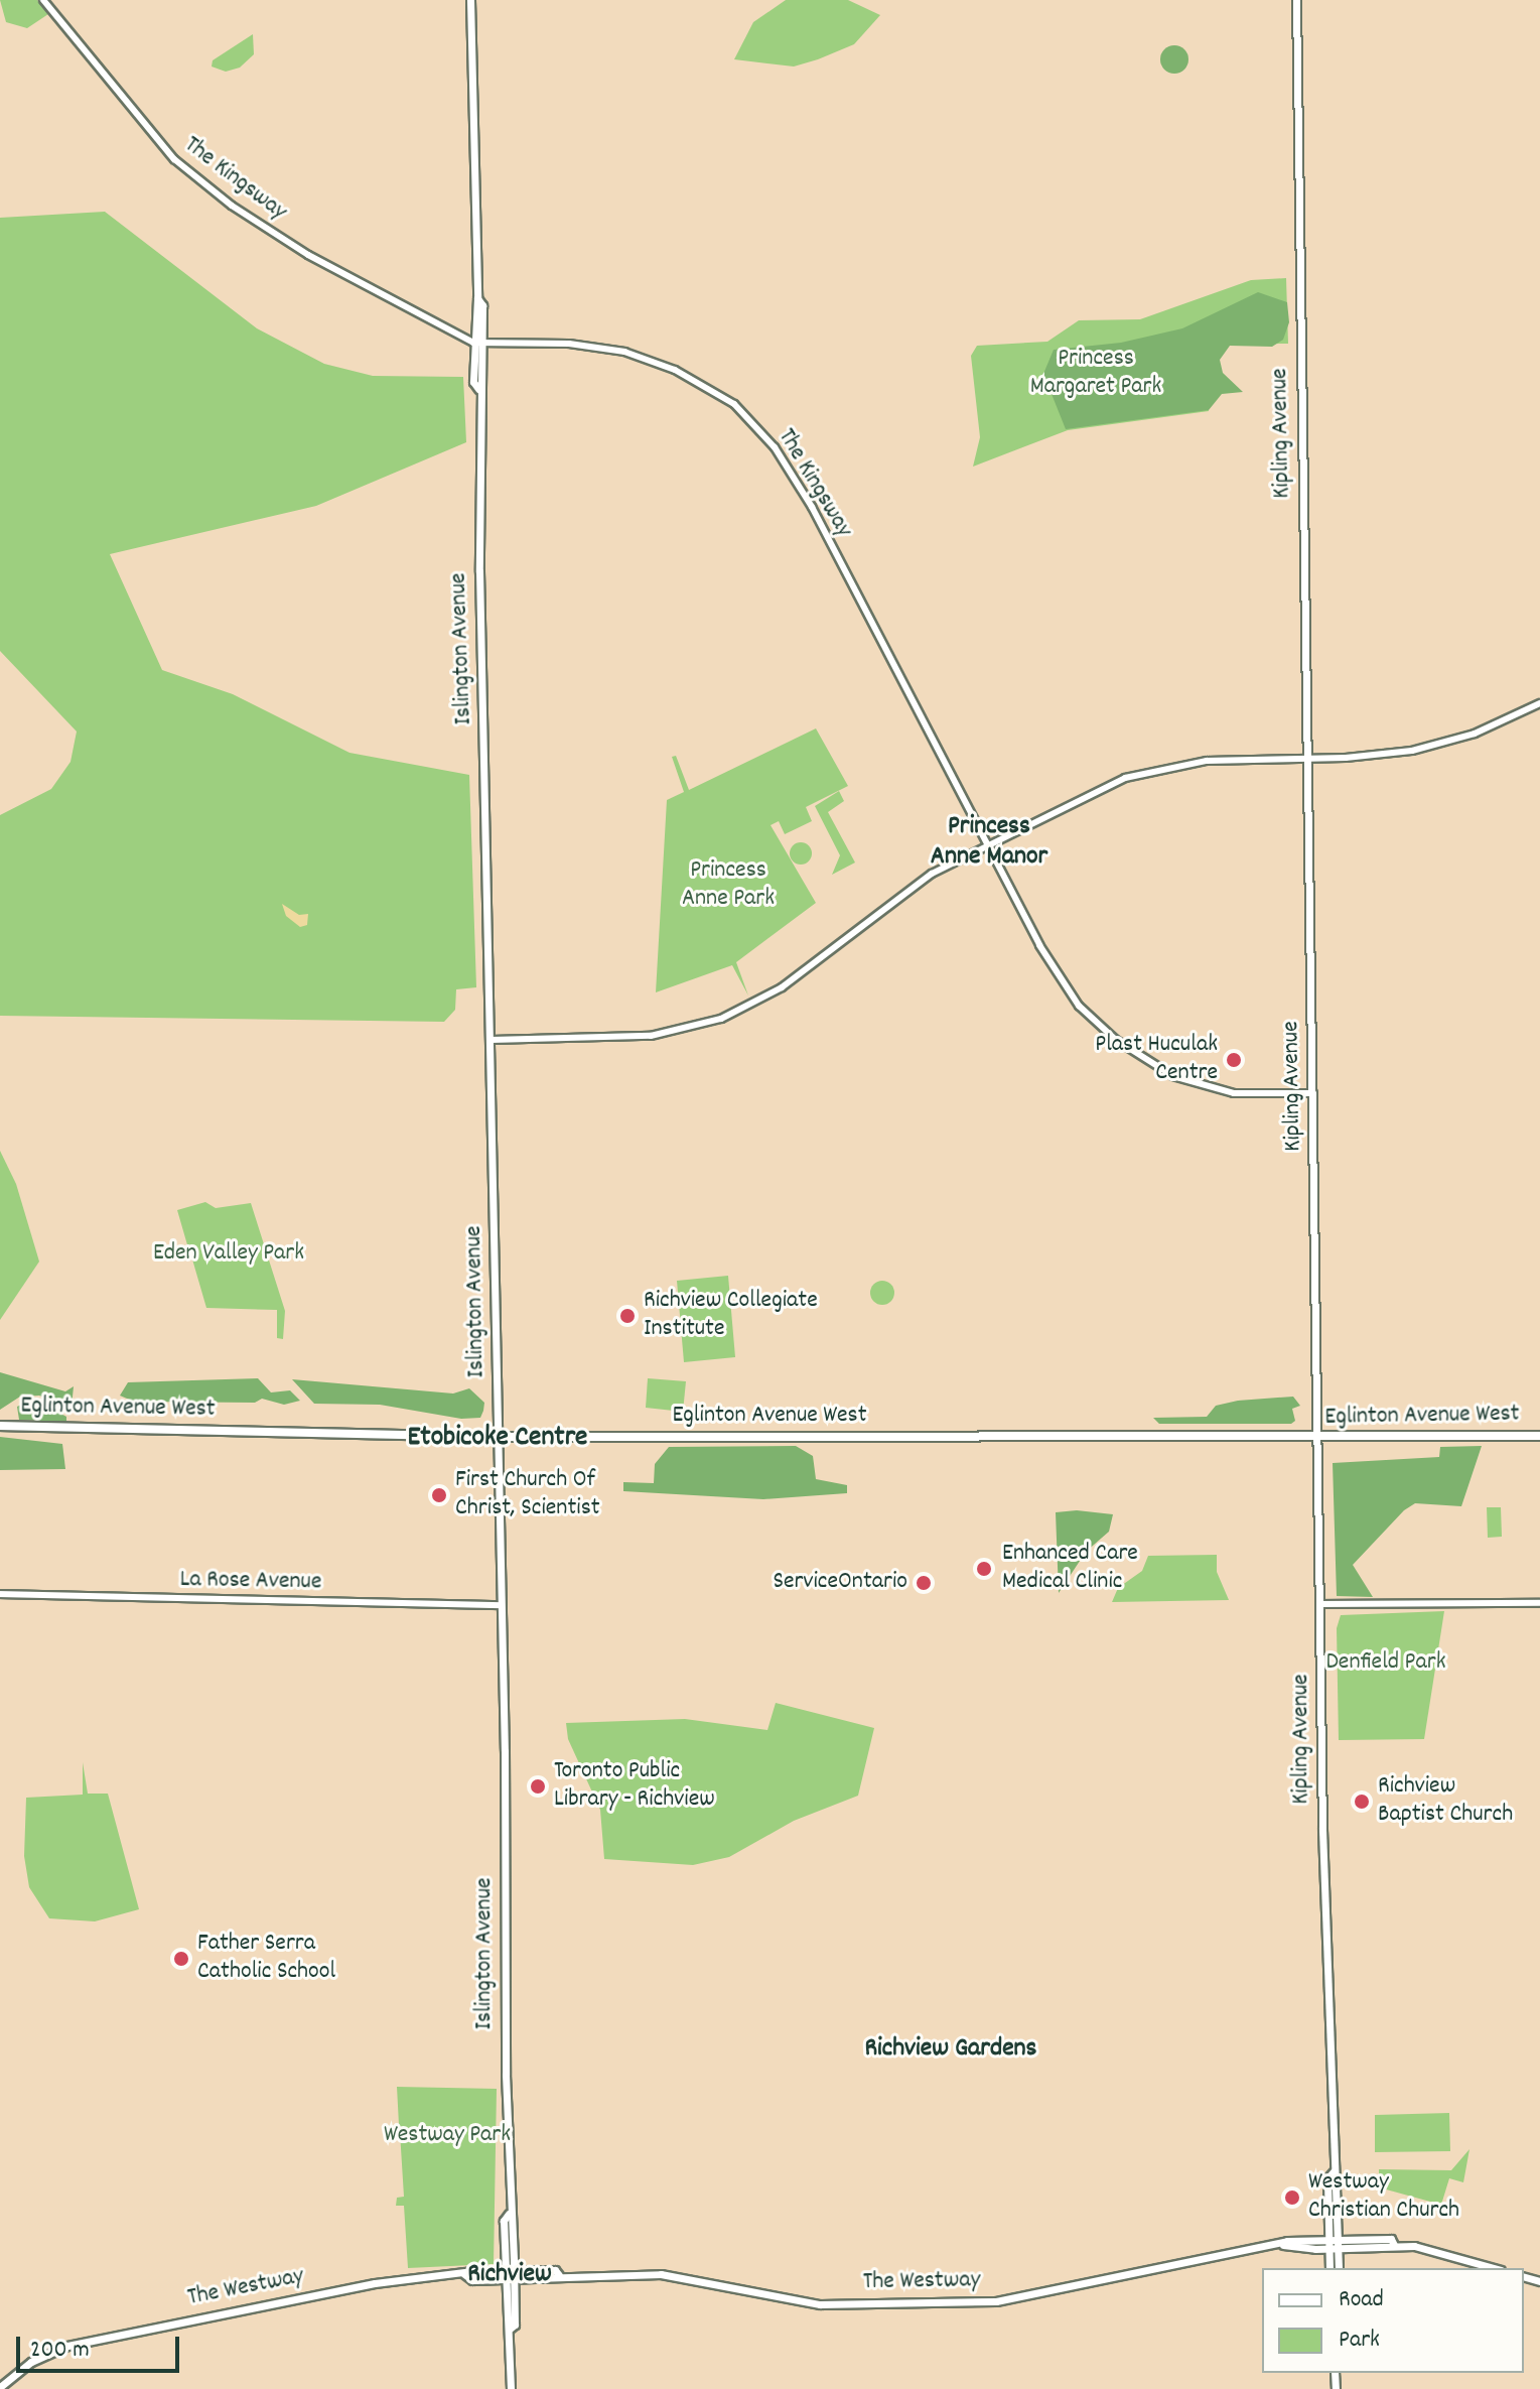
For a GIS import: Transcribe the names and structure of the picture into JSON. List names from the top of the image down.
{
  "streets": {
    "main road": [
      "Kipling Avenue",
      "Islington Avenue",
      "Eglinton Avenue West",
      "The Westway"
    ],
    "street": ["The Kingsway", "La Rose Avenue"]
  },
  "crossings": [
    ["The Kingsway", "Kipling Avenue"],
    ["The Kingsway", "Islington Avenue"],
    ["Kipling Avenue", "Eglinton Avenue West"],
    ["Kipling Avenue", "The Westway"],
    ["Islington Avenue", "Eglinton Avenue West"],
    ["Islington Avenue", "La Rose Avenue"],
    ["Islington Avenue", "The Westway"]
  ],
  "districts": [
    "Princess Anne Manor",
    "Etobicoke Centre",
    "Richview Gardens",
    "Richview"
  ],
  "parks": [
    "Princess Margaret Park",
    "Princess Anne Park",
    "Eden Valley Park",
    "Denfield Park",
    "Westway Park"
  ],
  "places": [
    "Plast Huculak Centre",
    "Richview Collegiate Institute",
    "First Church Of Christ, Scientist",
    "Enhanced Care Medical Clinic",
    "ServiceOntario",
    "Toronto Public Library - Richview",
    "Richview Baptist Church",
    "Father Serra Catholic School",
    "Westway Christian Church"
  ],
  "legend": ["Road", "Park"],
  "scale_bar": "200 m"
}
